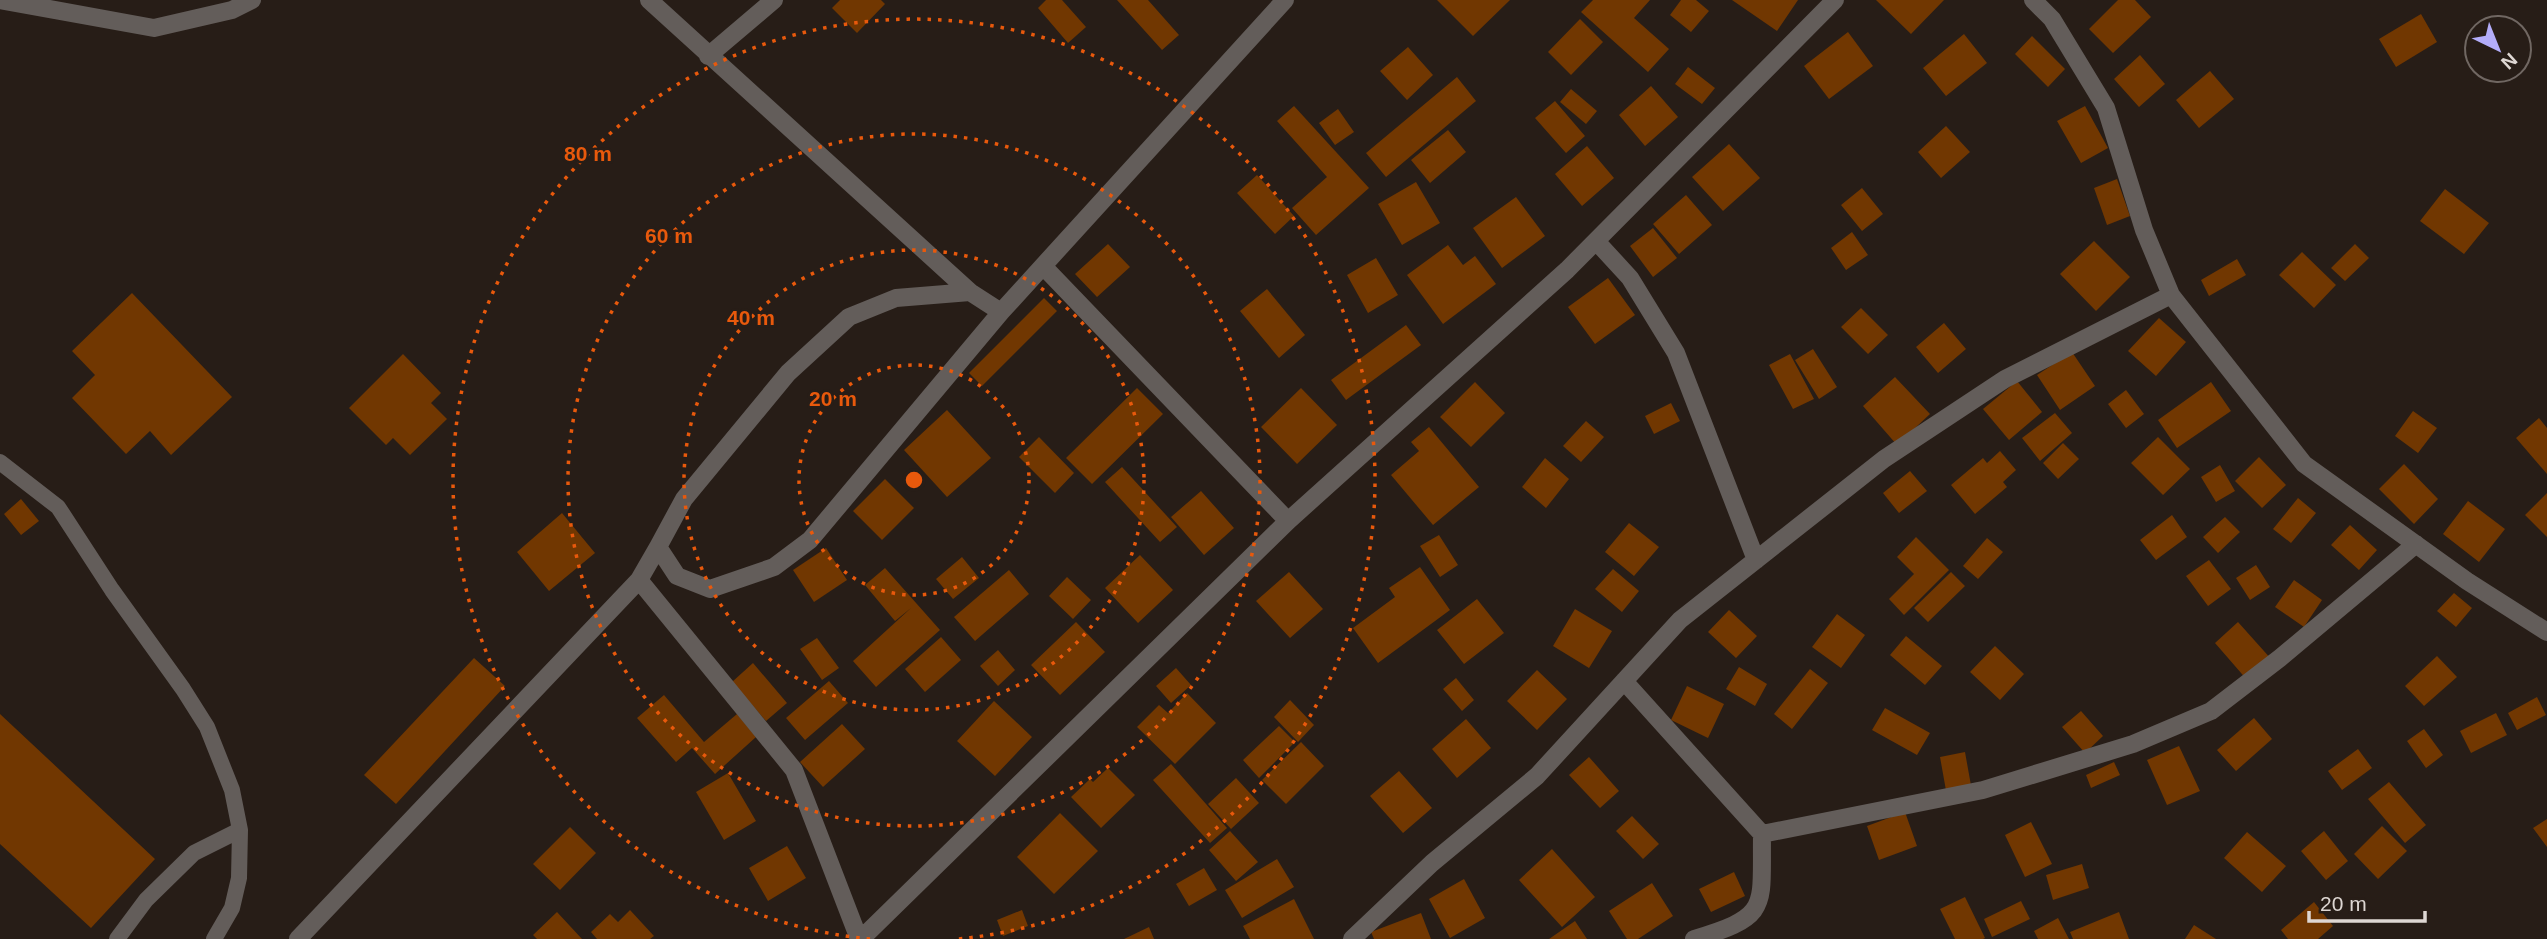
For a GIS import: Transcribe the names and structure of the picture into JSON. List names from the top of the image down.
{
  "scale_bar": "20 m",
  "north": "bottom right",
  "rings": [
    "80 m",
    "60 m",
    "40 m",
    "20 m"
  ]
}
